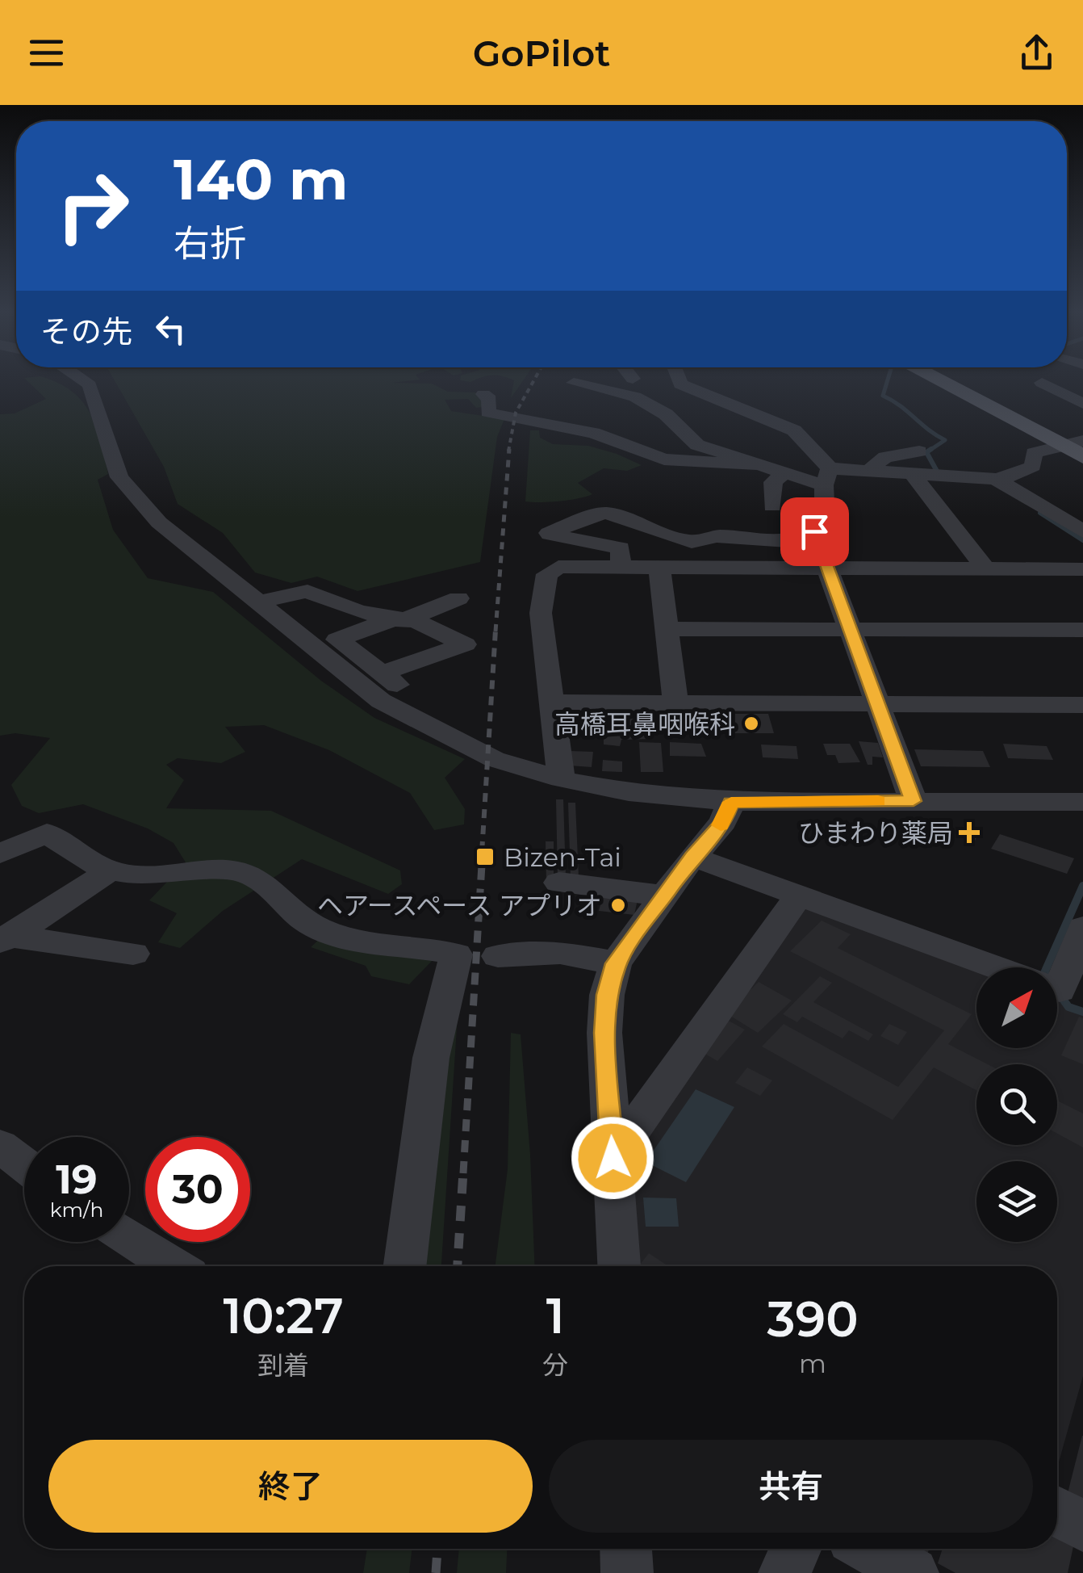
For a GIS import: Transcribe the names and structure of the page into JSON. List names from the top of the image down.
{
  "places": {
    "other": ["高橋耳鼻咽喉科", "ヘアースペース アプリオ"],
    "health": ["ひまわり薬局"],
    "transit": ["Bizen-Tai"]
  },
  "north": "top right",
  "page": {
    "header": "GoPilot",
    "turn": ["140 m", "右折"],
    "then": "その先",
    "speed": "19 km/h",
    "limit": "30",
    "eta": [
      "10:27",
      "到着",
      "1",
      "分",
      "390",
      "m"
    ],
    "buttons": ["終了", "共有"]
  }
}
